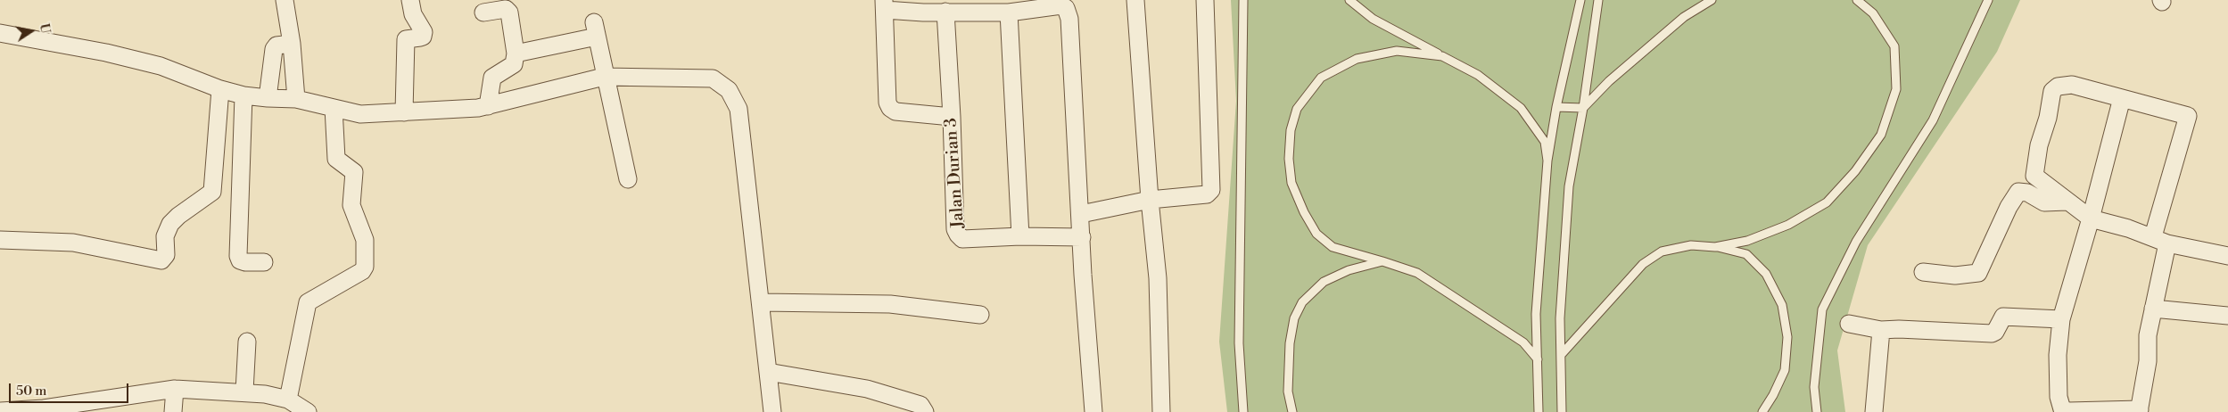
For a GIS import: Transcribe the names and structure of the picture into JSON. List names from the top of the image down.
{
  "streets": {
    "street": ["Jalan Durian 3"]
  },
  "scale_bar": "50 m",
  "north": "right"
}
